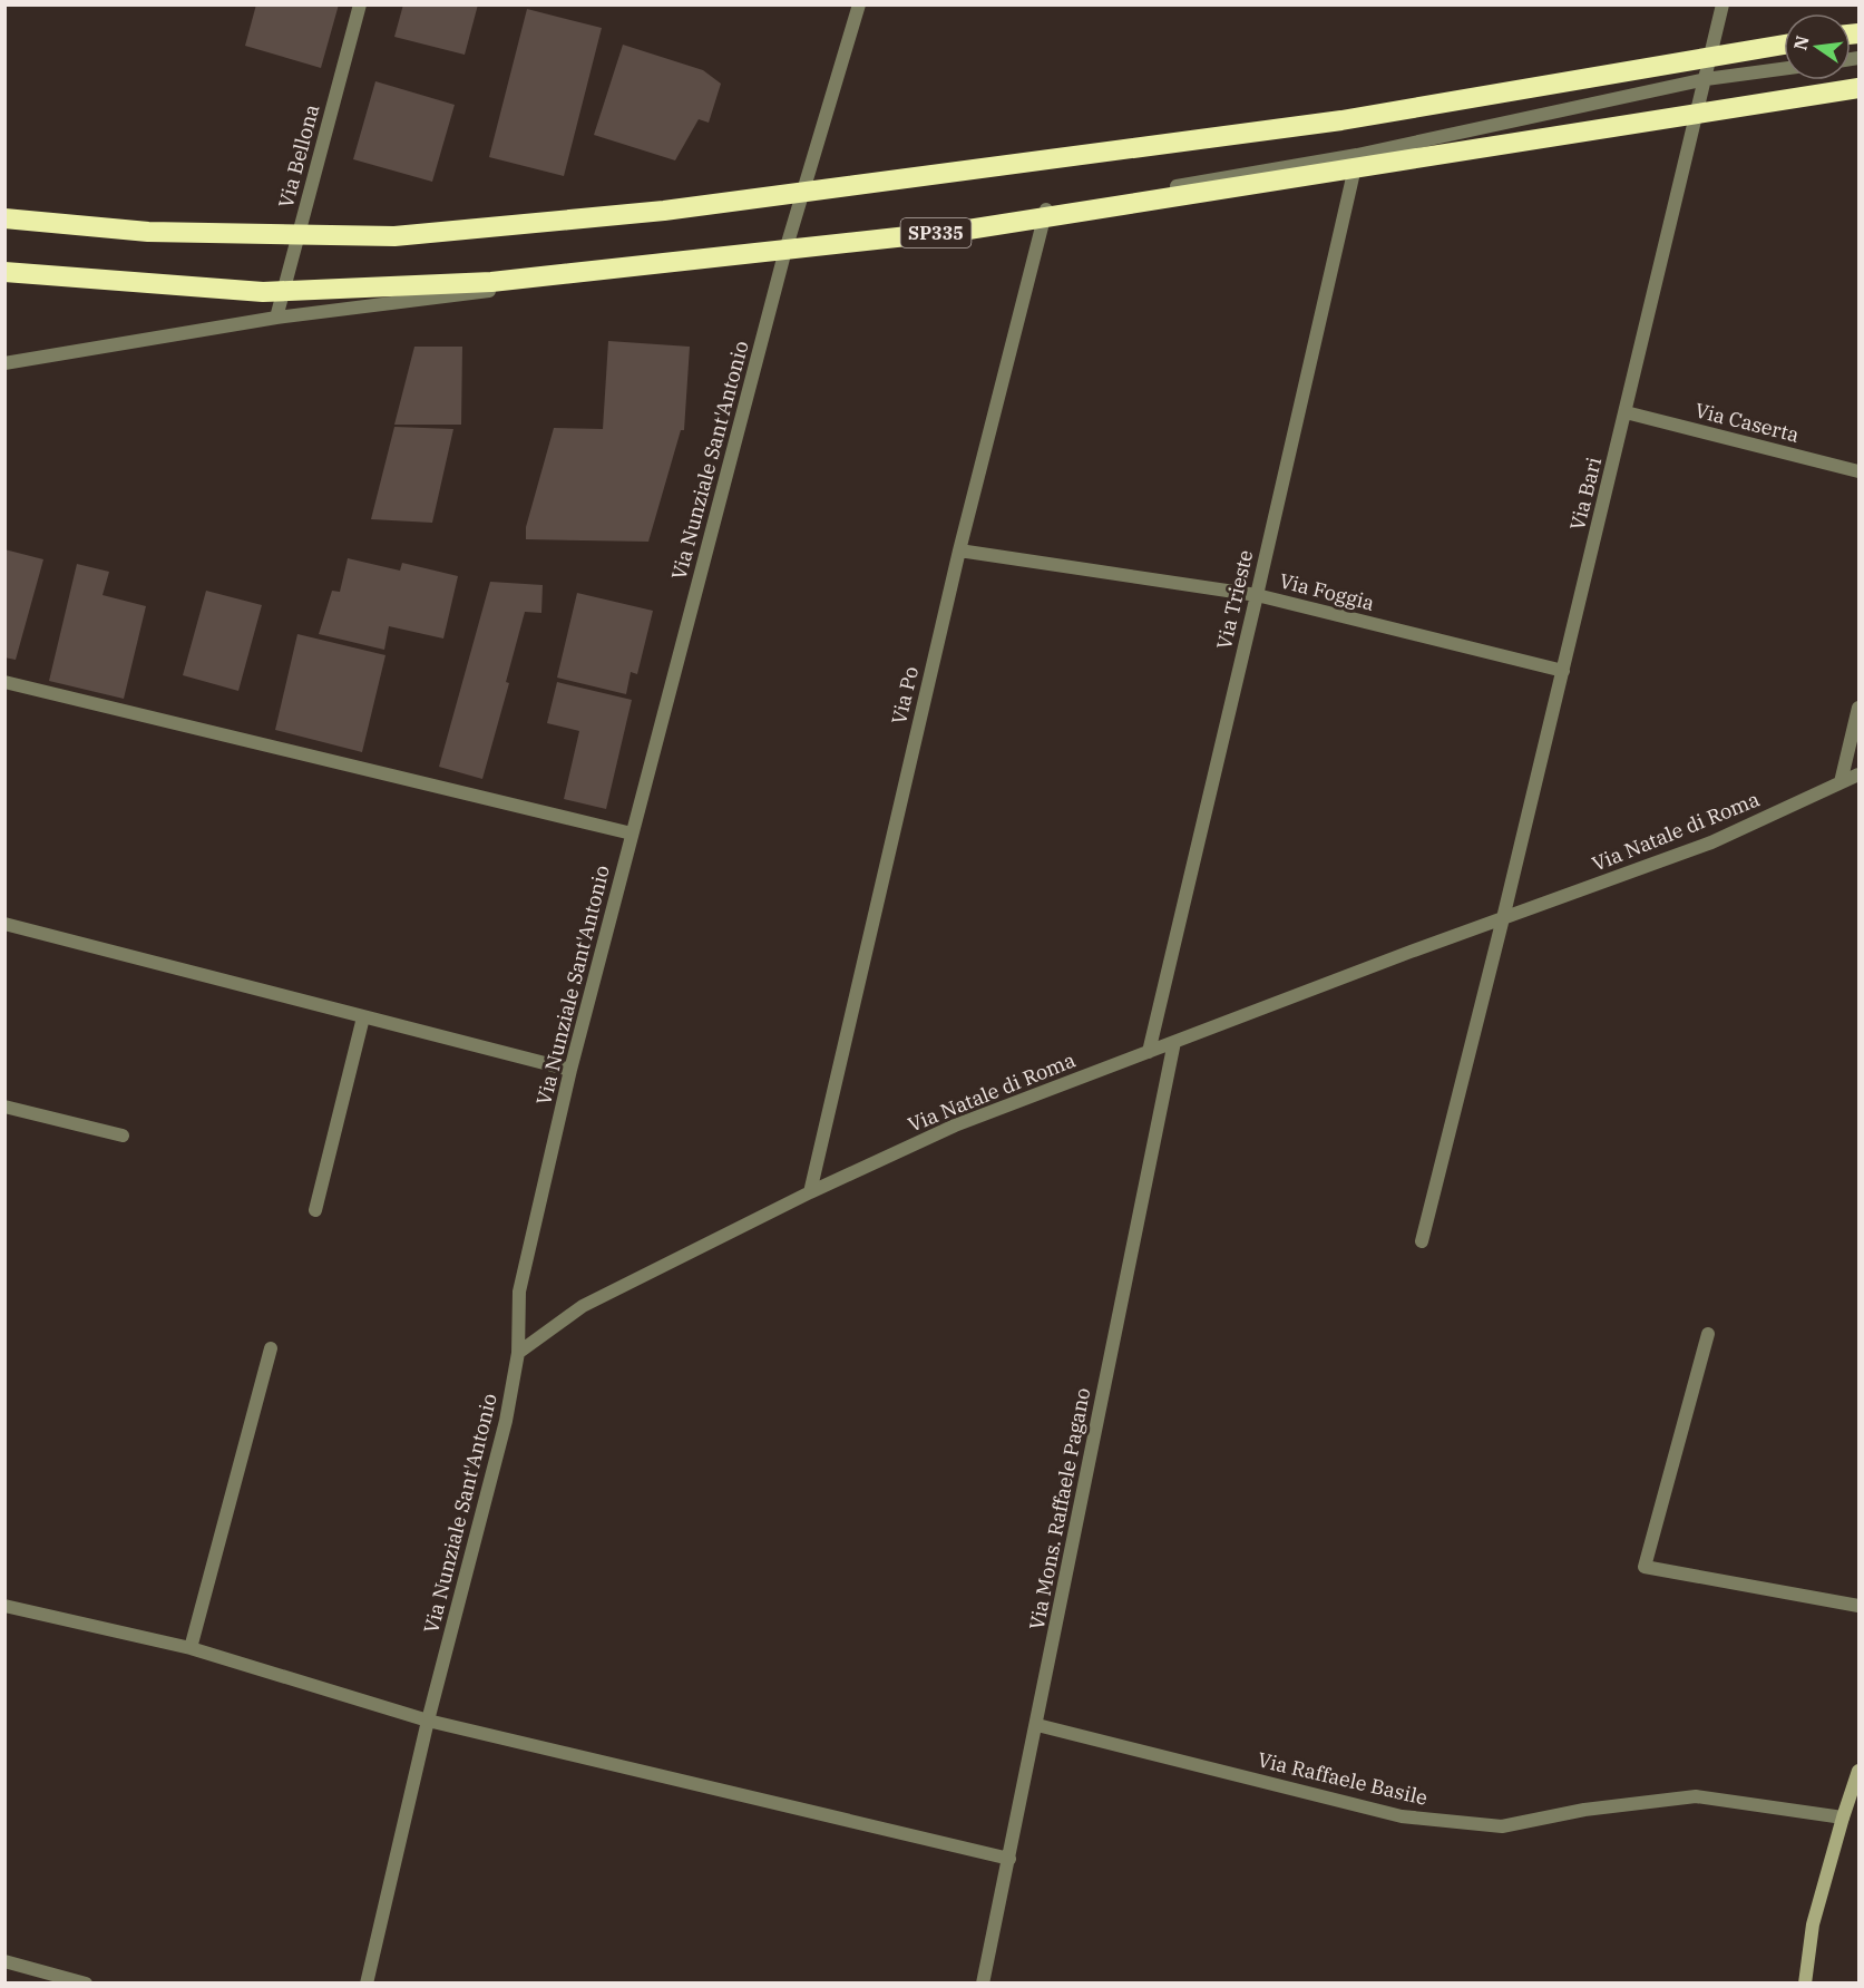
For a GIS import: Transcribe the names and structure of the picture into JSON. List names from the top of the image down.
{
  "streets": {
    "highway": ["SP335"],
    "street": [
      "Via Bellona",
      "Via Caserta",
      "Via Nunziale Sant'Antonio",
      "Via Bari",
      "Via Foggia",
      "Via Trieste",
      "Via Po",
      "Via Natale di Roma",
      "Via Mons. Raffaele Pagano",
      "Via Raffaele Basile"
    ]
  },
  "crossings": [
    ["Via Caserta", "Via Bari"],
    ["Via Nunziale Sant'Antonio", "Via Natale di Roma"],
    ["Via Bari", "Via Foggia"],
    ["Via Bari", "Via Natale di Roma"],
    ["Via Foggia", "Via Trieste"],
    ["Via Foggia", "Via Po"],
    ["Via Trieste", "Via Natale di Roma"],
    ["Via Po", "Via Natale di Roma"],
    ["Via Natale di Roma", "Via Mons. Raffaele Pagano"],
    ["Via Mons. Raffaele Pagano", "Via Raffaele Basile"]
  ],
  "north": "left"
}
